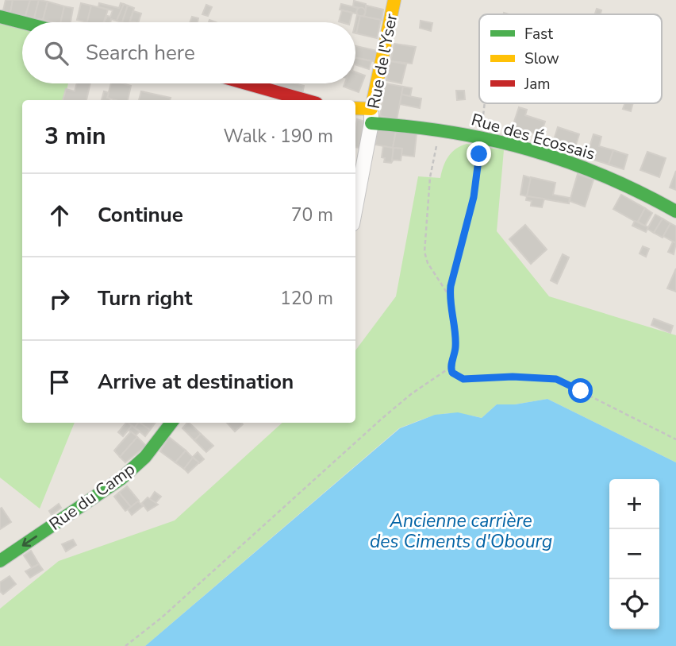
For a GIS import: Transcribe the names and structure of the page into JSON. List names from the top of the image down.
{
  "streets": {
    "street": ["Rue de l'Yser", "Rue des Écossais", "Rue du Camp"]
  },
  "crossings": [
    ["Rue de l'Yser", "Rue des Écossais"]
  ],
  "one_way": ["Rue du Camp"],
  "water": ["Ancienne carrière des Ciments d'Obourg"],
  "legend": ["Fast", "Slow", "Jam"],
  "page": {
    "search": "Search here",
    "heading": ["3 min", "Walk · 190 m"],
    "list": [
      ["Continue", "70 m"],
      ["Turn right", "120 m"],
      "Arrive at destination"
    ],
    "map_buttons": ["+", "−"]
  }
}
